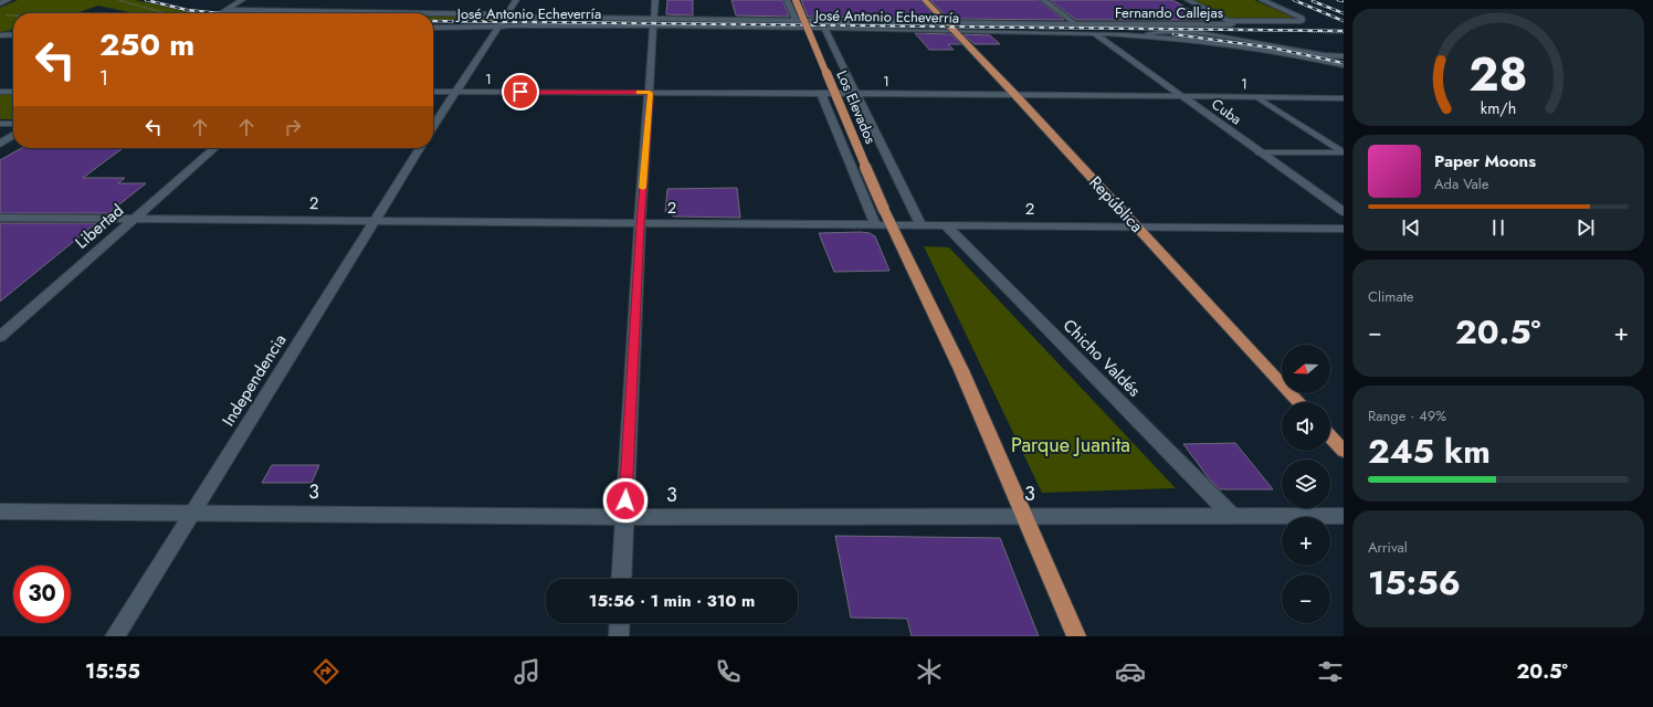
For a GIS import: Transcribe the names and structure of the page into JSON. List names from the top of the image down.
{
  "streets": {
    "main road": ["Los Elevados", "República"],
    "street": [
      "Fernando Callejas",
      "José Antonio Echeverría",
      "1",
      "Cuba",
      "2",
      "Libertad",
      "Chicho Valdés",
      "Independencia",
      "3"
    ]
  },
  "crossings": [
    ["Fernando Callejas", "José Antonio Echeverría"],
    ["Fernando Callejas", "República"],
    ["José Antonio Echeverría", "Cuba"],
    ["José Antonio Echeverría", "República"],
    ["1", "Cuba"],
    ["1", "República"],
    ["Los Elevados", "2"],
    ["Los Elevados", "3"],
    ["2", "República"],
    ["2", "Libertad"],
    ["2", "Chicho Valdés"],
    ["2", "Independencia"],
    ["Chicho Valdés", "3"],
    ["Independencia", "3"]
  ],
  "parks": ["Parque Juanita"],
  "north": "left",
  "page": {
    "turn": ["250 m", "1"],
    "song": ["Paper Moons", "Ada Vale"],
    "tile": [
      "Climate",
      ["Range · 49%", "245 km"],
      ["Arrival", "15:56"]
    ],
    "heat": ["−", "20.5°", "+"],
    "map_buttons": ["+", "−"],
    "limit": "30",
    "trip": "15:56 · 1 min · 310 m",
    "tabs": ["15:55", "20.5°"],
    "gauge": ["28", "km/h"]
  }
}
